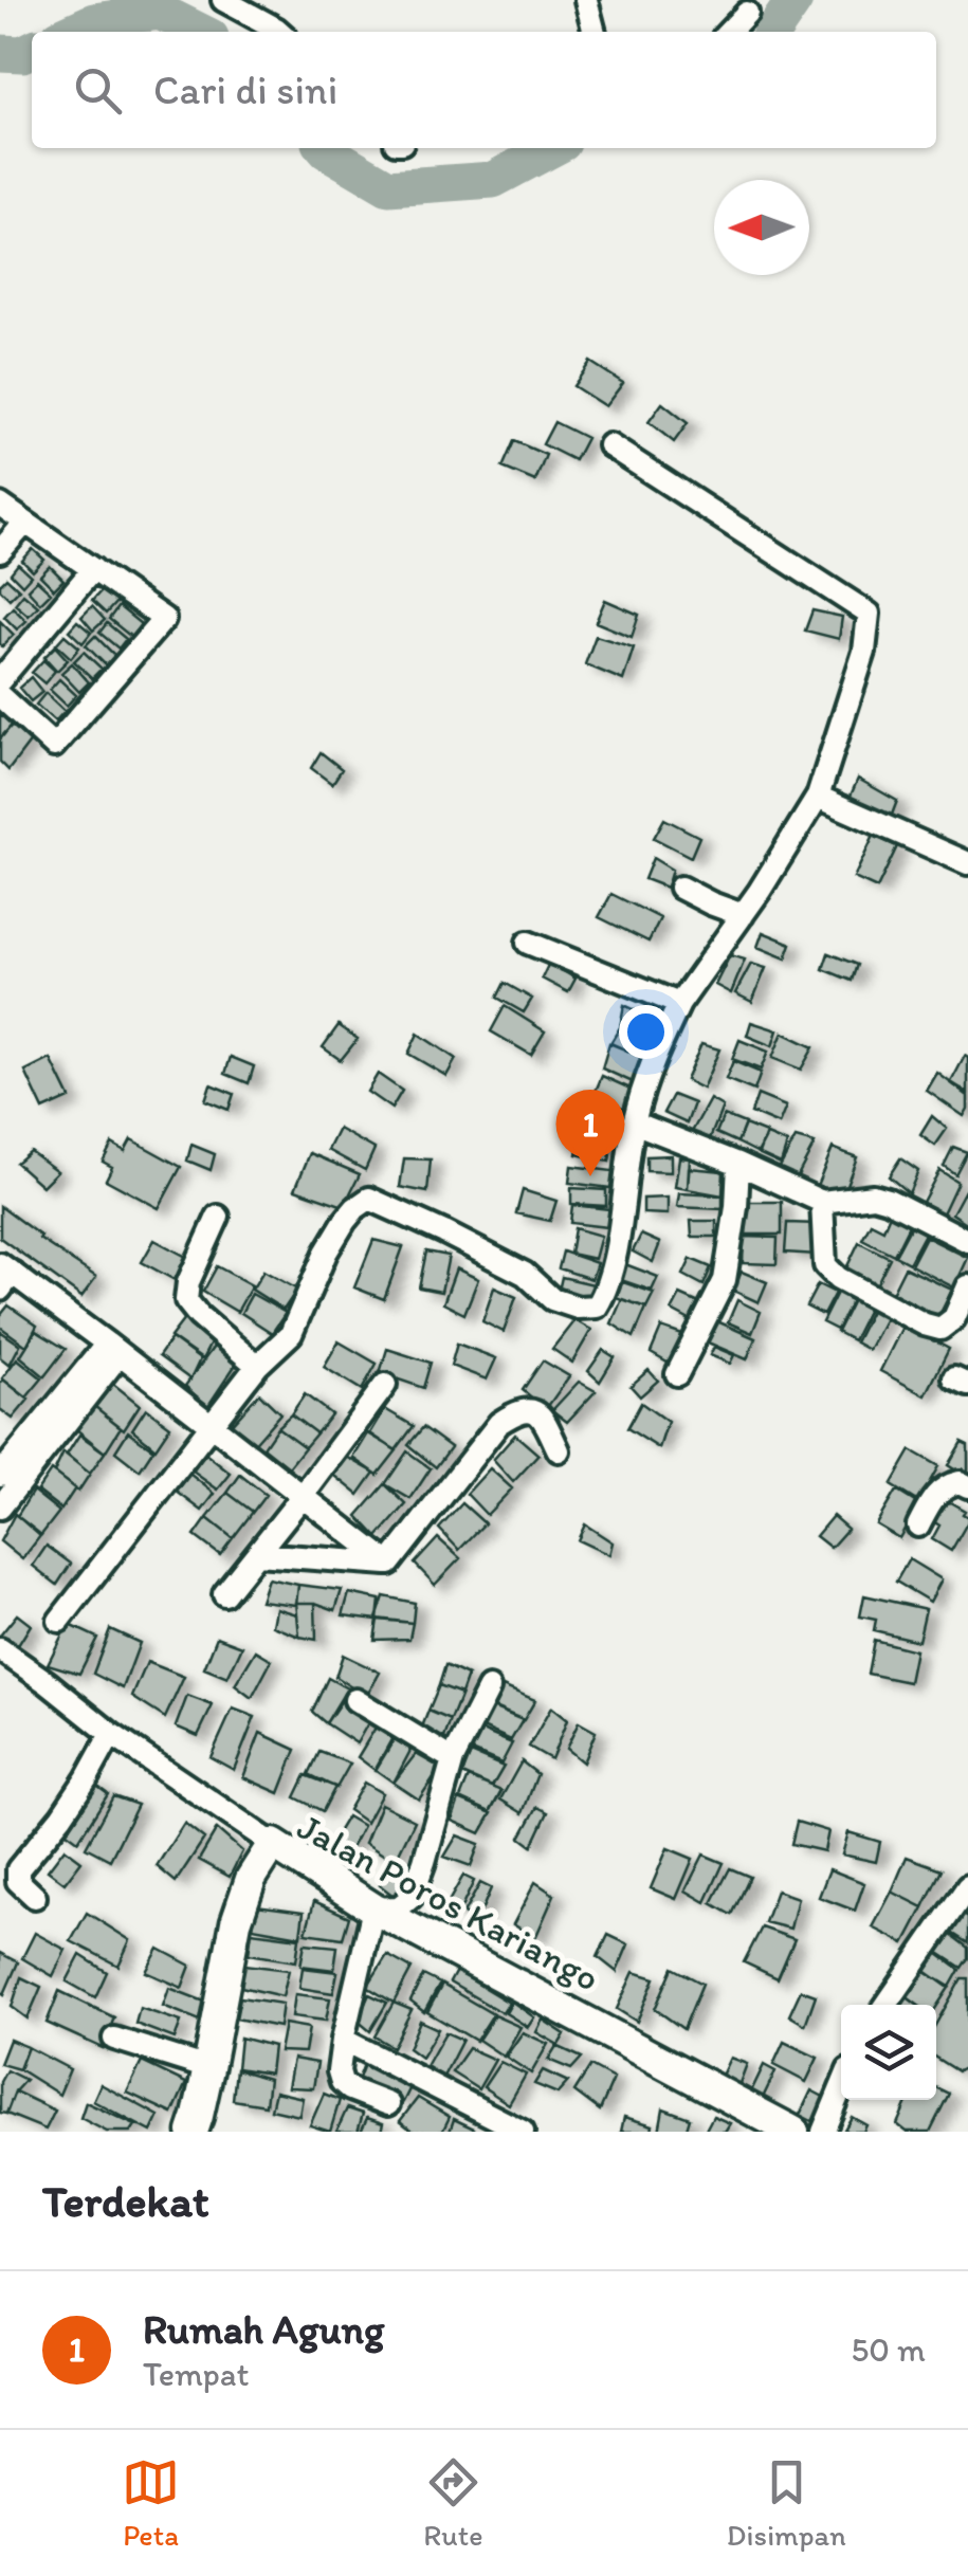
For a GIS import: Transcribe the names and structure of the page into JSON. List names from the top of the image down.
{
  "streets": {
    "main road": ["Jalan Poros Kariango"]
  },
  "north": "left",
  "page": {
    "search": "Cari di sini",
    "pins": "1",
    "heading": "Terdekat",
    "list": [
      {
        "mark": "1",
        "name": "Rumah Agung",
        "note": "Tempat",
        "value": "50 m"
      }
    ],
    "nav": ["Peta", "Rute", "Disimpan"]
  }
}
